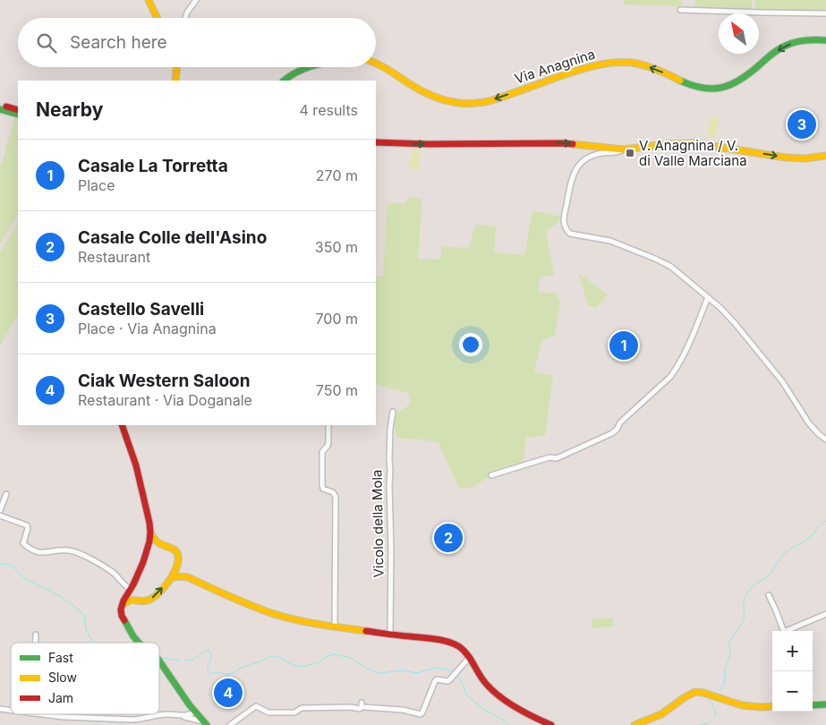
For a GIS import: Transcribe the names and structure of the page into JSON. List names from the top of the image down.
{
  "streets": {
    "main road": ["Via Anagnina"],
    "street": ["Vicolo della Mola"]
  },
  "places": {
    "transit": ["V. Anagnina / V. di Valle Marciana"]
  },
  "legend": ["Fast", "Slow", "Jam"],
  "north": "top left",
  "page": {
    "search": "Search here",
    "heading": ["Nearby", "4 results"],
    "pins": [
      "3",
      "1",
      "2",
      "4"
    ],
    "list": [
      {
        "mark": "1",
        "name": "Casale La Torretta",
        "note": "Place",
        "value": "270 m"
      },
      {
        "mark": "2",
        "name": "Casale Colle dell'Asino",
        "note": "Restaurant",
        "value": "350 m"
      },
      {
        "mark": "3",
        "name": "Castello Savelli",
        "note": "Place · Via Anagnina",
        "value": "700 m"
      },
      {
        "mark": "4",
        "name": "Ciak Western Saloon",
        "note": "Restaurant · Via Doganale",
        "value": "750 m"
      }
    ],
    "map_buttons": ["+", "−"]
  }
}
